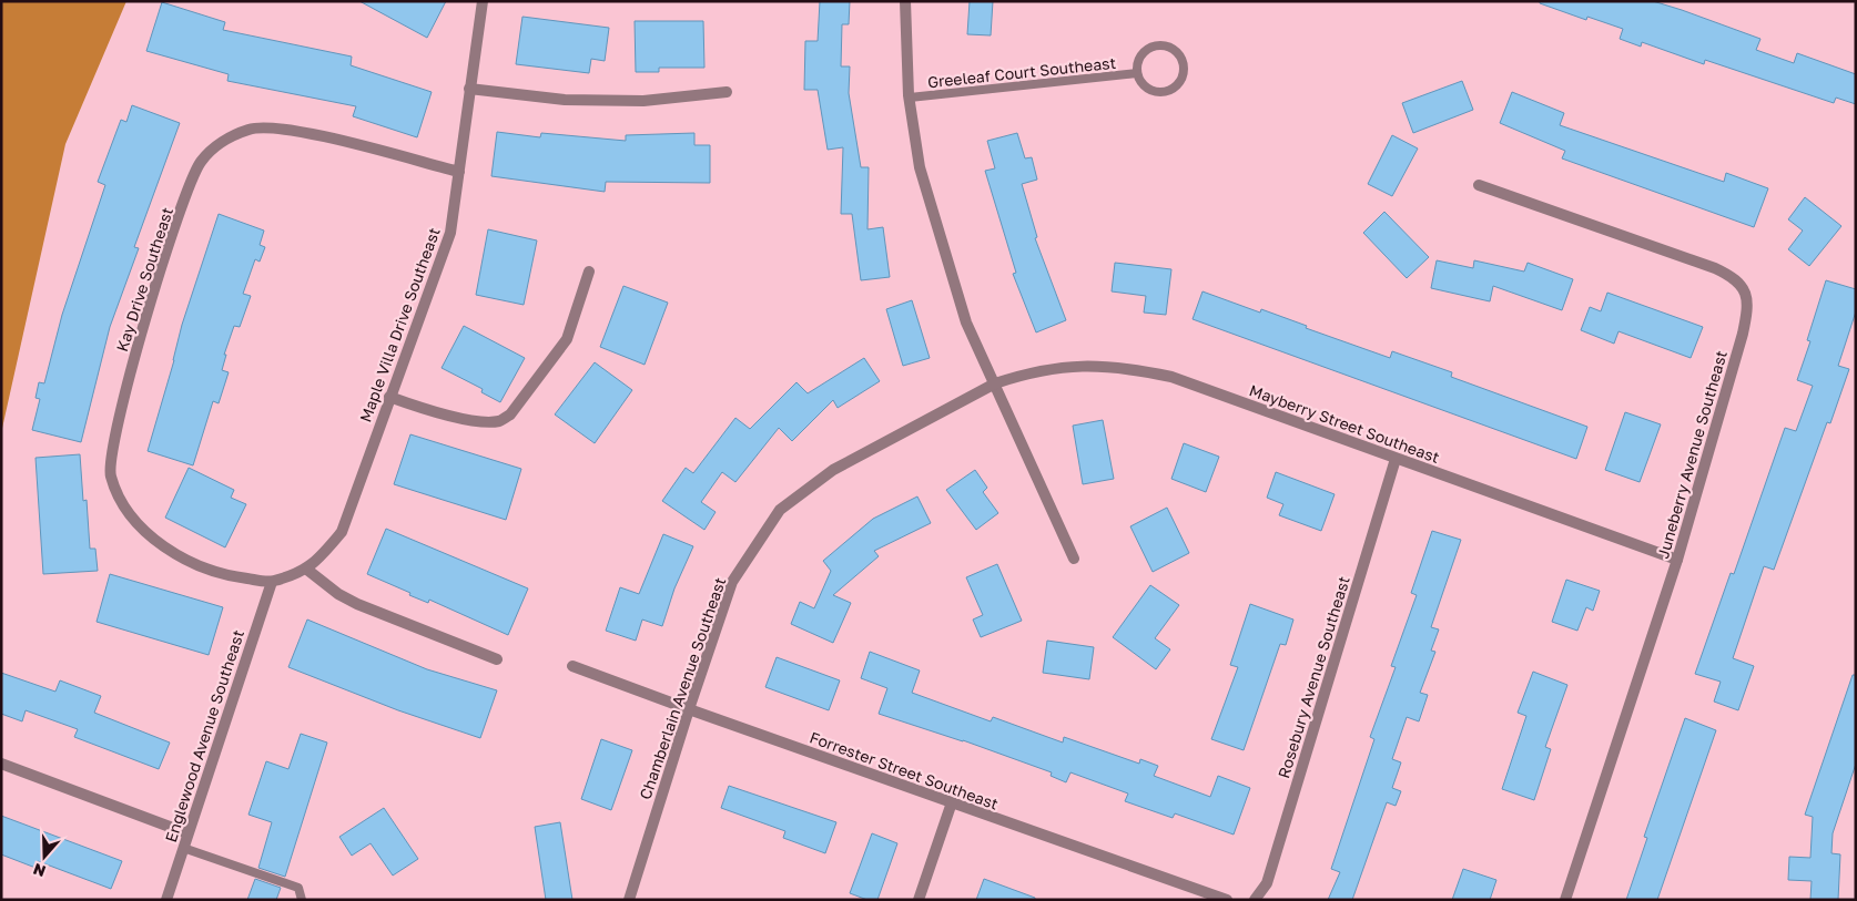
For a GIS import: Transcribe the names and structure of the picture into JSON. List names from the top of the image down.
{
  "streets": {
    "street": [
      "Kay Drive Southeast",
      "Maple Villa Drive Southeast",
      "Mayberry Street Southeast",
      "Juneberry Avenue Southeast",
      "Rosebury Avenue Southeast",
      "Chamberlain Avenue Southeast",
      "Englewood Avenue Southeast",
      "Forrester Street Southeast"
    ],
    "lane": ["Greeleaf Court Southeast"]
  },
  "crossings": [
    ["Kay Drive Southeast", "Maple Villa Drive Southeast"],
    ["Kay Drive Southeast", "Englewood Avenue Southeast"],
    ["Maple Villa Drive Southeast", "Englewood Avenue Southeast"],
    ["Mayberry Street Southeast", "Juneberry Avenue Southeast"],
    ["Mayberry Street Southeast", "Rosebury Avenue Southeast"],
    ["Mayberry Street Southeast", "Chamberlain Avenue Southeast"],
    ["Chamberlain Avenue Southeast", "Forrester Street Southeast"]
  ],
  "north": "bottom"
}
